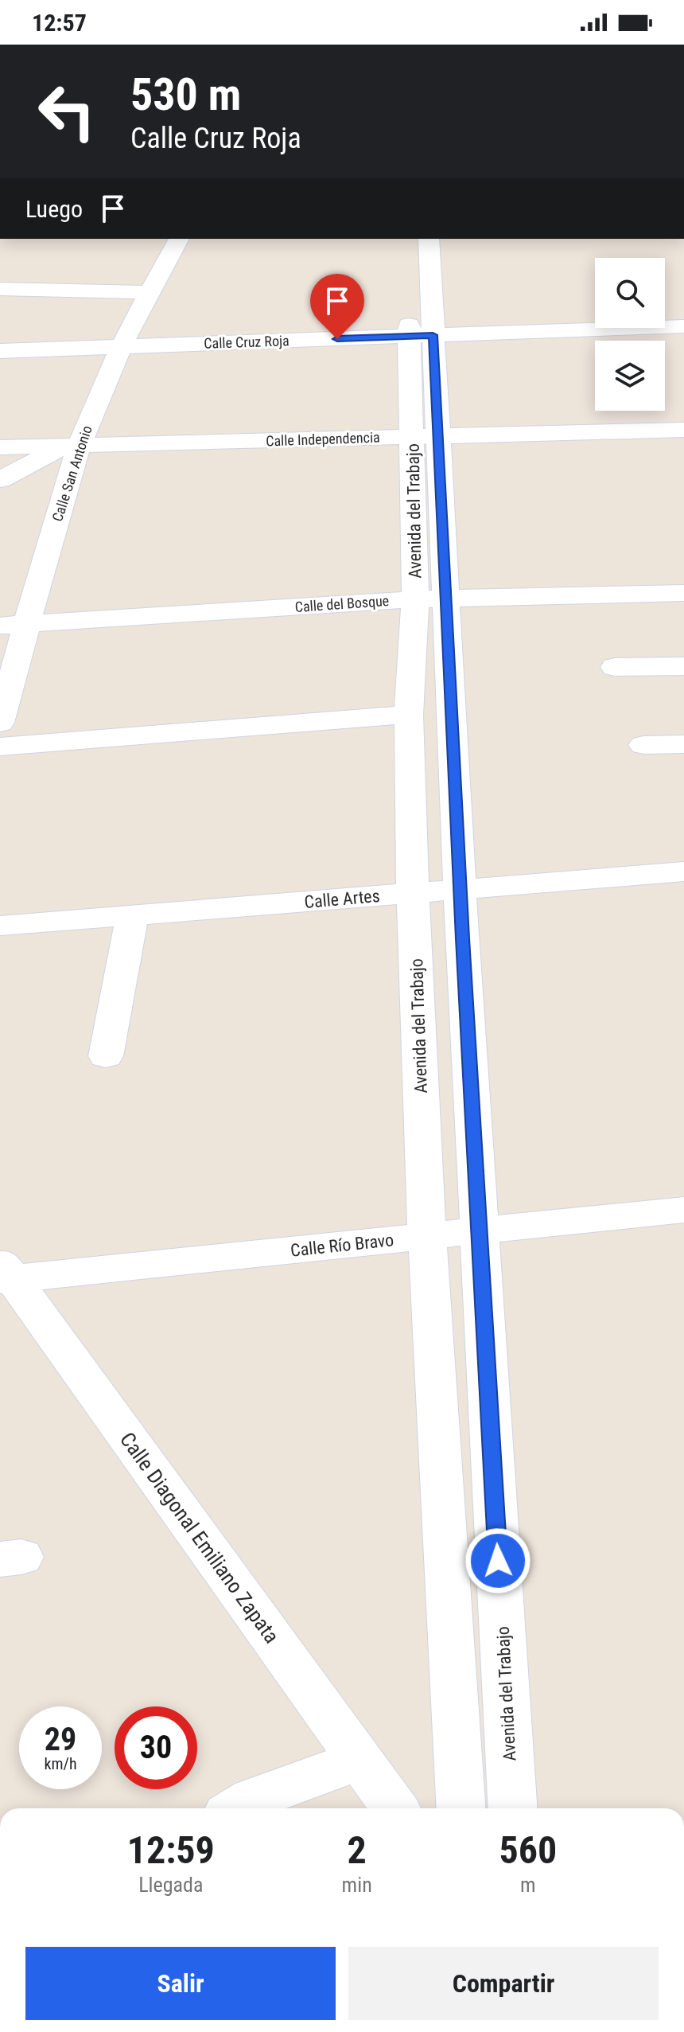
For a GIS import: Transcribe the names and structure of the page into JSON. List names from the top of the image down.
{
  "streets": {
    "street": [
      "Calle Cruz Roja",
      "Calle Independencia",
      "Calle San Antonio",
      "Avenida del Trabajo",
      "Calle del Bosque",
      "Calle Artes",
      "Calle Río Bravo",
      "Calle Diagonal Emiliano Zapata"
    ]
  },
  "crossings": [
    ["Calle Cruz Roja", "Calle San Antonio"],
    ["Calle Cruz Roja", "Avenida del Trabajo"],
    ["Calle Independencia", "Calle San Antonio"],
    ["Calle Independencia", "Avenida del Trabajo"],
    ["Calle San Antonio", "Calle del Bosque"],
    ["Avenida del Trabajo", "Calle del Bosque"],
    ["Avenida del Trabajo", "Calle Artes"],
    ["Avenida del Trabajo", "Calle Río Bravo"],
    ["Calle Río Bravo", "Calle Diagonal Emiliano Zapata"]
  ],
  "page": {
    "status": "12:57",
    "turn": ["530 m", "Calle Cruz Roja"],
    "then": "Luego",
    "speed": "29 km/h",
    "limit": "30",
    "eta": [
      "12:59",
      "Llegada",
      "2",
      "min",
      "560",
      "m"
    ],
    "buttons": ["Salir", "Compartir"]
  }
}
